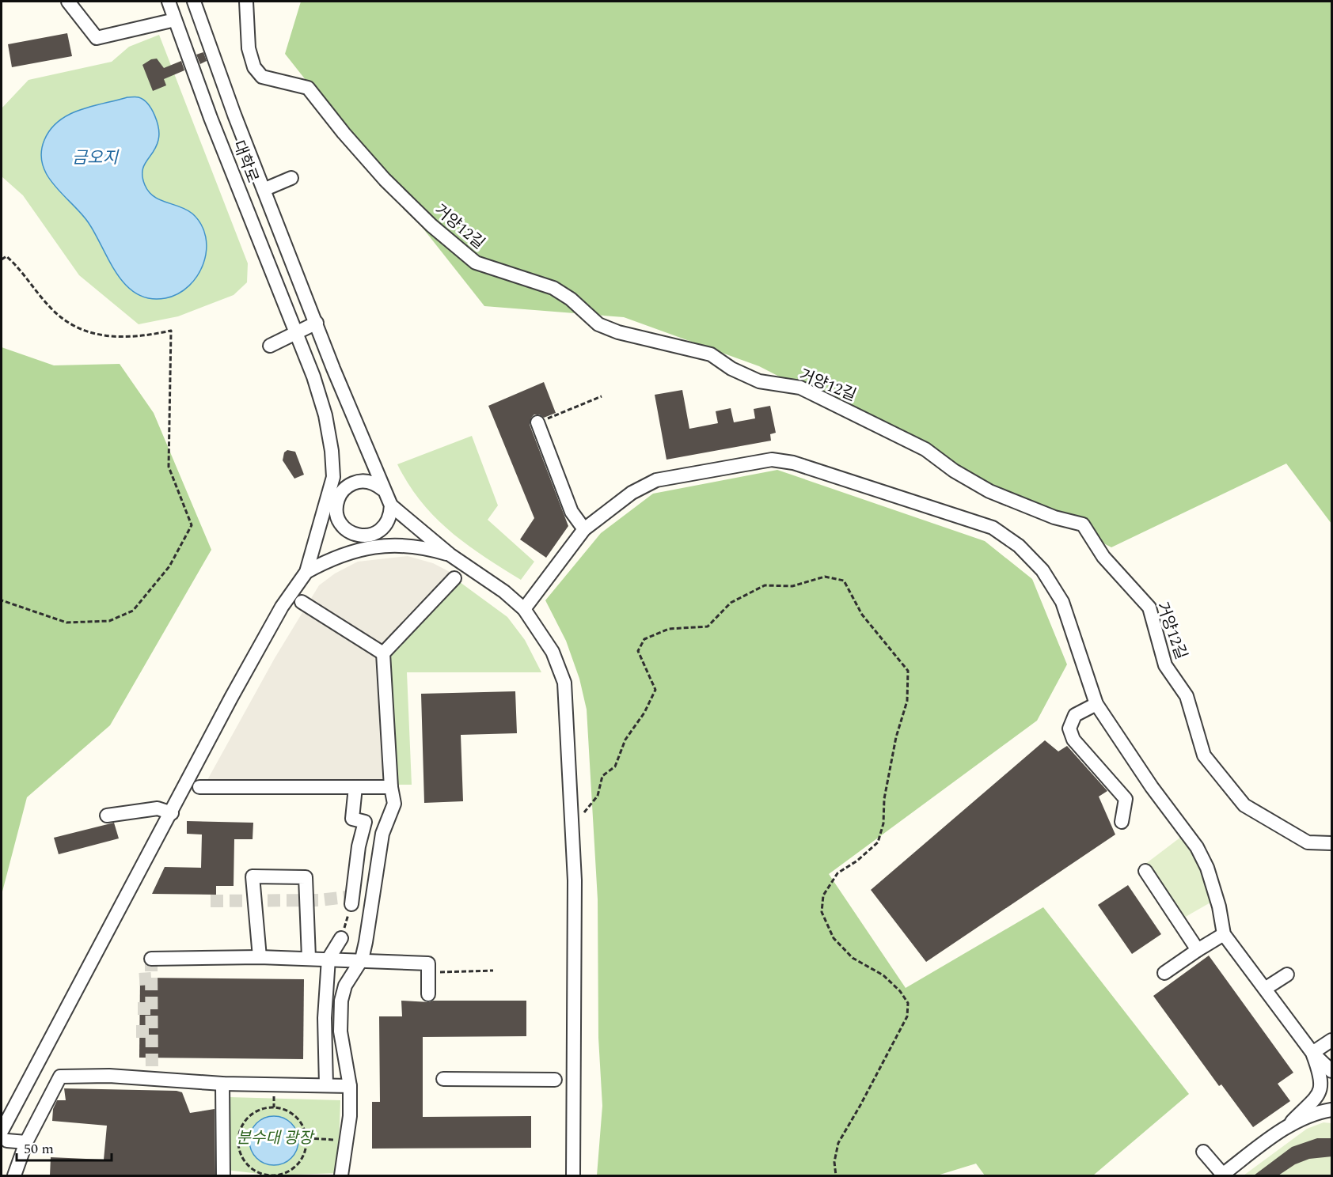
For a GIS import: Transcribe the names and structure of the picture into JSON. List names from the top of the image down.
{
  "streets": {
    "street": ["대학로", "거양12길"]
  },
  "water": ["금오지"],
  "parks": ["분수대 광장"],
  "scale_bar": "50 m"
}
